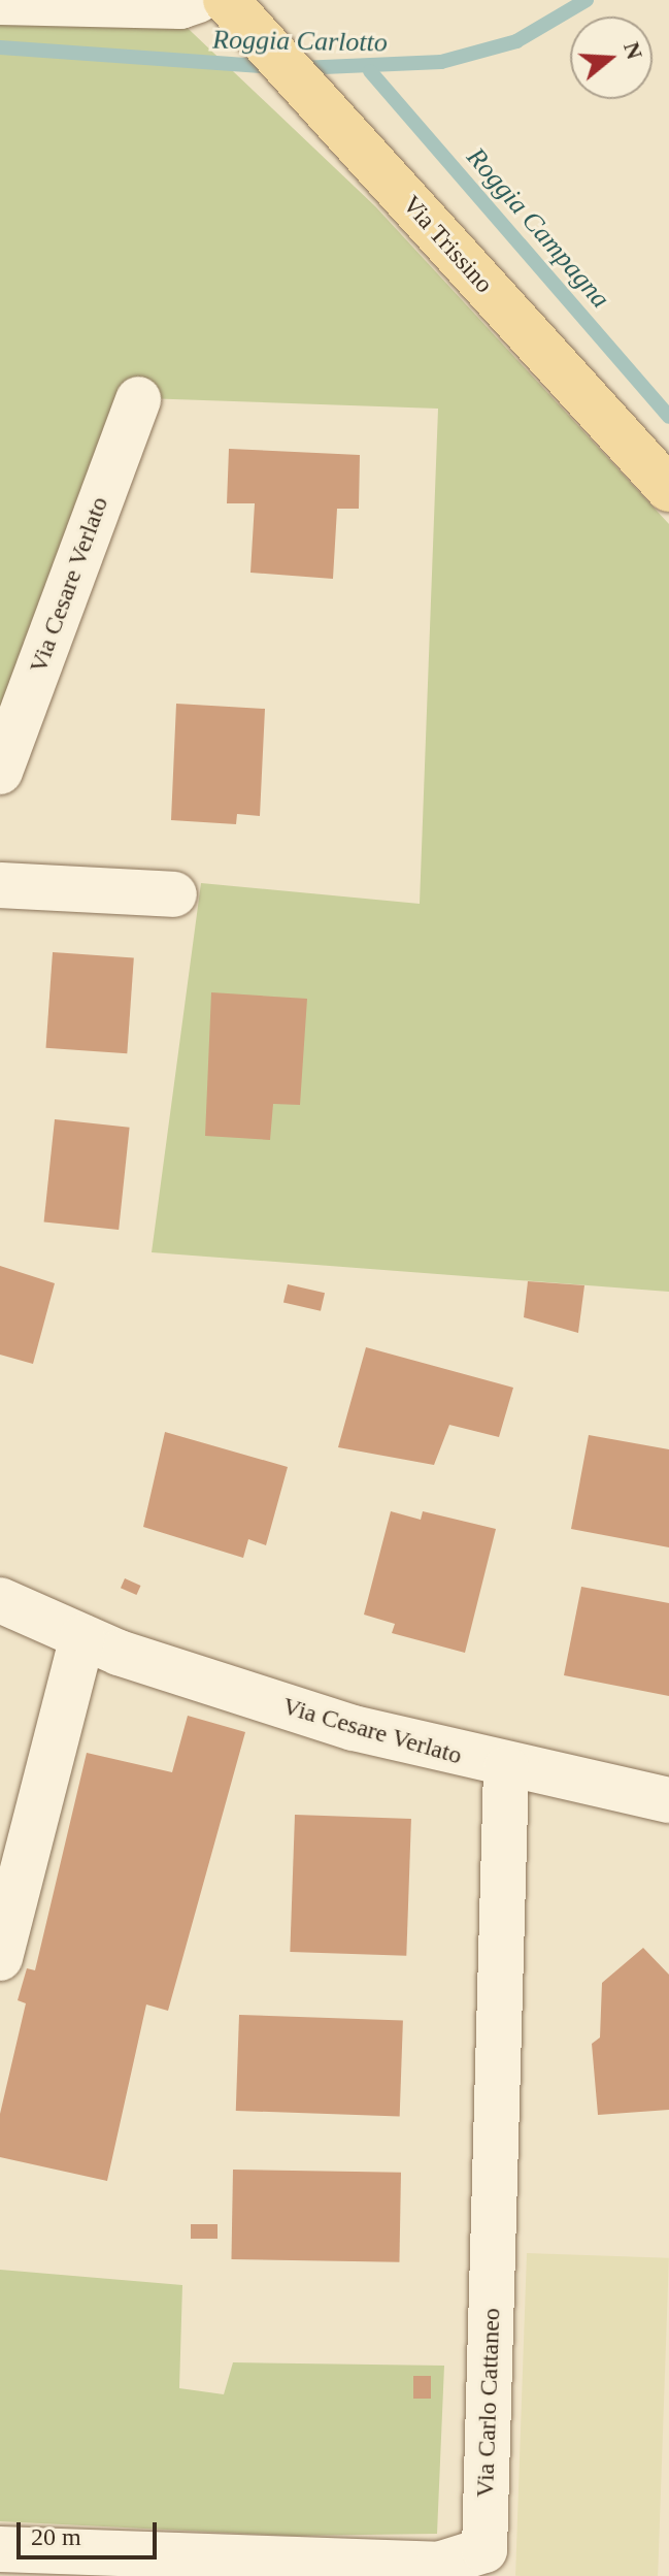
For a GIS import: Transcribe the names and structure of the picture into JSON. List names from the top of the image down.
{
  "streets": {
    "main road": ["Via Trissino"],
    "street": ["Via Cesare Verlato", "Via Carlo Cattaneo"]
  },
  "crossings": [
    ["Via Cesare Verlato", "Via Carlo Cattaneo"]
  ],
  "water": ["Roggia Carlotto", "Roggia Campagna"],
  "scale_bar": "20 m",
  "north": "right"
}
